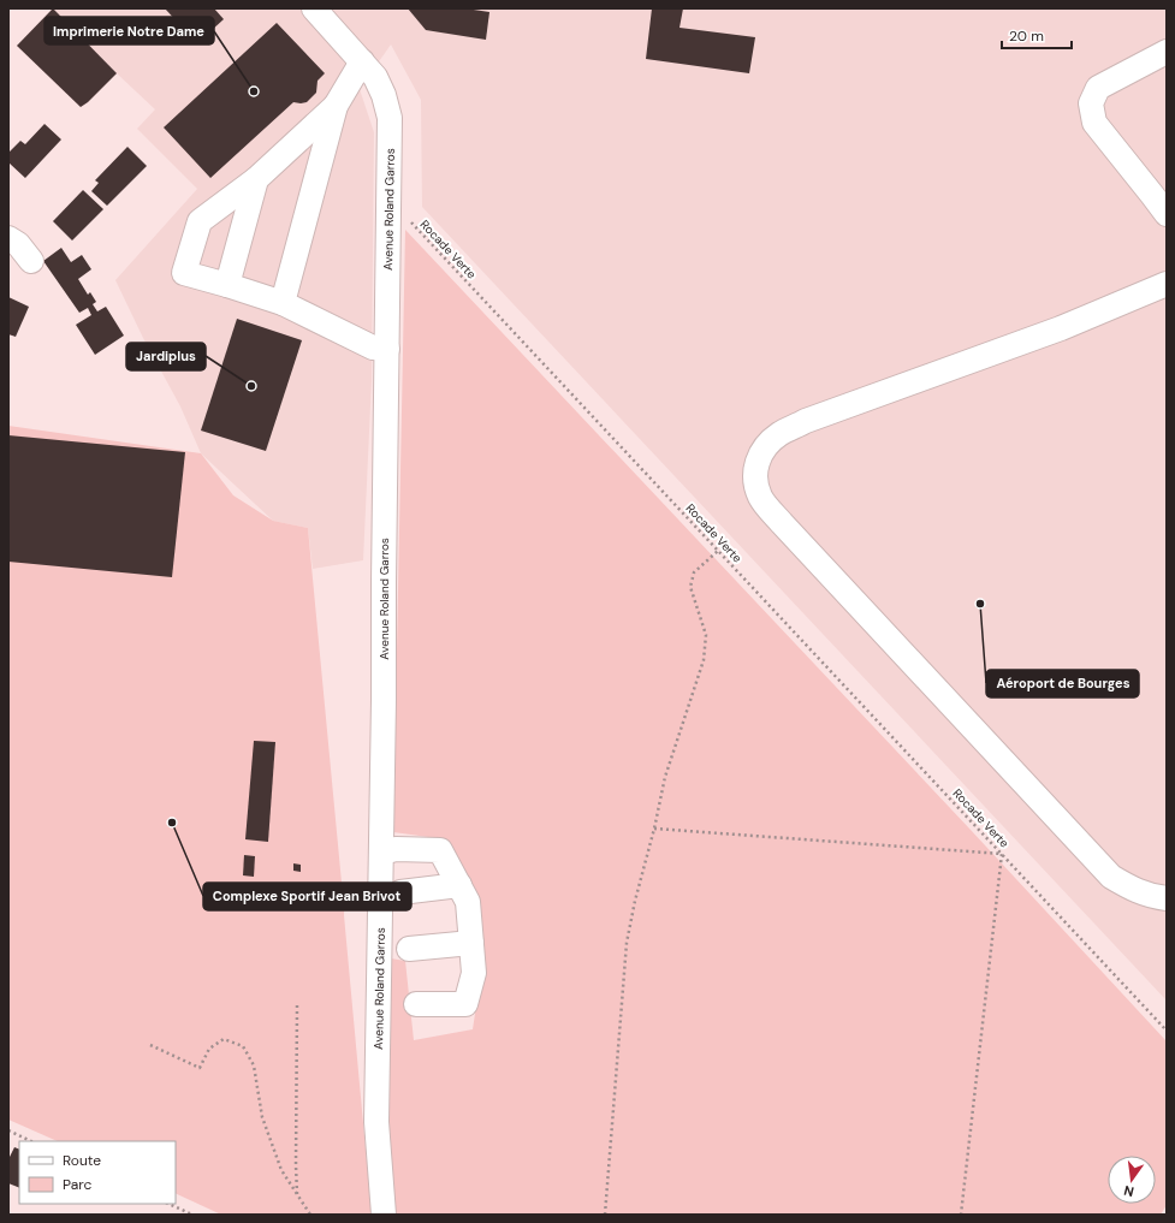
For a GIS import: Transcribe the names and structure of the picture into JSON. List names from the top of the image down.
{
  "streets": {
    "street": ["Avenue Roland Garros"],
    "path": ["Rocade Verte"]
  },
  "places": [
    "Imprimerie Notre Dame",
    "Jardiplus",
    "Aéroport de Bourges",
    "Complexe Sportif Jean Brivot"
  ],
  "legend": ["Route", "Parc"],
  "scale_bar": "20 m",
  "north": "bottom"
}
